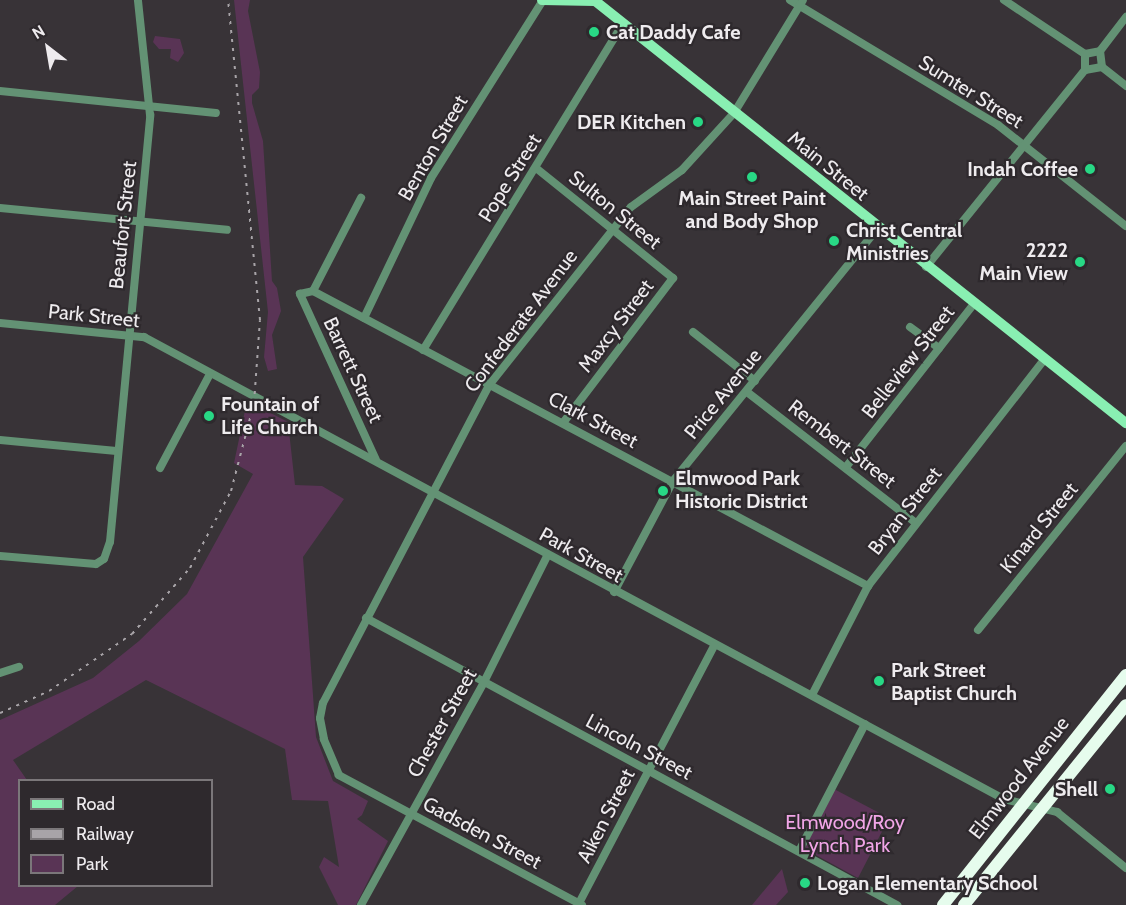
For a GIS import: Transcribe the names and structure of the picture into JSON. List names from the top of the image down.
{
  "streets": {
    "highway": ["Elmwood Avenue"],
    "main road": ["Main Street"],
    "street": [
      "Sumter Street",
      "Benton Street",
      "Pope Street",
      "Sulton Street",
      "Beaufort Street",
      "Park Street",
      "Confederate Avenue",
      "Maxcy Street",
      "Belleview Street",
      "Barrett Street",
      "Price Avenue",
      "Clark Street",
      "Rembert Street",
      "Bryan Street",
      "Kinard Street",
      "Chester Street",
      "Lincoln Street",
      "Aiken Street",
      "Gadsden Street"
    ]
  },
  "crossings": [
    ["Sumter Street", "Confederate Avenue"],
    ["Benton Street", "Clark Street"],
    ["Main Street", "Pope Street"],
    ["Main Street", "Confederate Avenue"],
    ["Main Street", "Belleview Street"],
    ["Main Street", "Price Avenue"],
    ["Main Street", "Bryan Street"],
    ["Pope Street", "Sulton Street"],
    ["Pope Street", "Clark Street"],
    ["Sulton Street", "Confederate Avenue"],
    ["Sulton Street", "Maxcy Street"],
    ["Beaufort Street", "Park Street"],
    ["Park Street", "Confederate Avenue"],
    ["Park Street", "Barrett Street"],
    ["Park Street", "Price Avenue"],
    ["Park Street", "Bryan Street"],
    ["Park Street", "Chester Street"],
    ["Park Street", "Elmwood Avenue"],
    ["Park Street", "Aiken Street"],
    ["Confederate Avenue", "Clark Street"],
    ["Confederate Avenue", "Lincoln Street"],
    ["Confederate Avenue", "Gadsden Street"],
    ["Maxcy Street", "Clark Street"],
    ["Belleview Street", "Rembert Street"],
    ["Barrett Street", "Clark Street"],
    ["Price Avenue", "Clark Street"],
    ["Price Avenue", "Rembert Street"],
    ["Clark Street", "Bryan Street"],
    ["Rembert Street", "Bryan Street"],
    ["Chester Street", "Lincoln Street"],
    ["Chester Street", "Gadsden Street"],
    ["Lincoln Street", "Aiken Street"],
    ["Aiken Street", "Gadsden Street"]
  ],
  "parks": ["Elmwood/Roy Lynch Park"],
  "places": [
    "Cat Daddy Cafe",
    "DER Kitchen",
    "Indah Coffee",
    "Main Street Paint and Body Shop",
    "Christ Central Ministries",
    "2222 Main View",
    "Fountain of Life Church",
    "Elmwood Park Historic District",
    "Park Street Baptist Church",
    "Shell",
    "Logan Elementary School"
  ],
  "legend": ["Road", "Railway", "Park"],
  "north": "top left"
}
